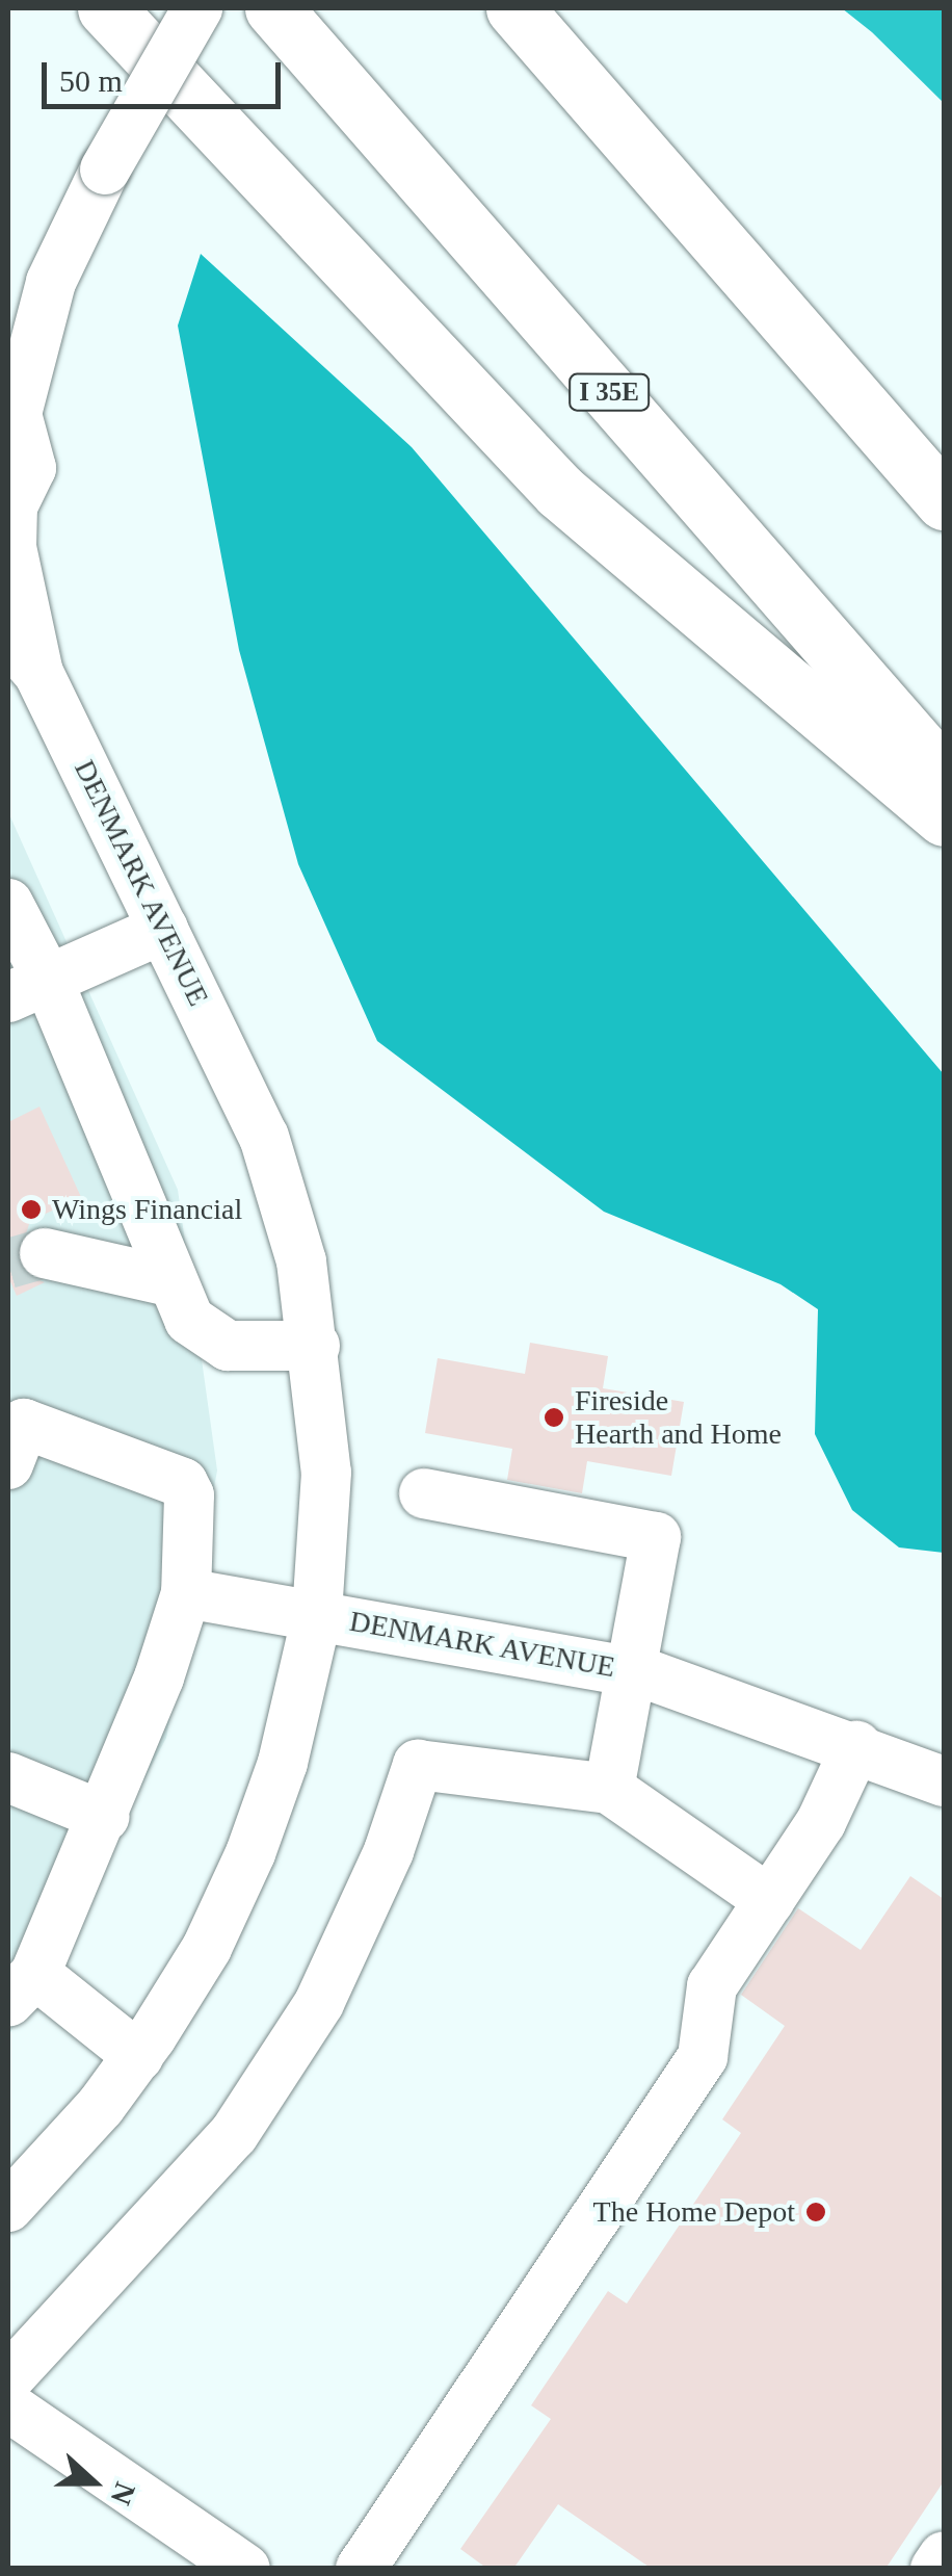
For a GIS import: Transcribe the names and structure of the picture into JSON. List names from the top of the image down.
{
  "streets": {
    "highway": ["I 35E"],
    "street": ["DENMARK AVENUE"]
  },
  "places": ["Wings Financial", "Fireside Hearth and Home", "The Home Depot"],
  "scale_bar": "50 m",
  "north": "right"
}
